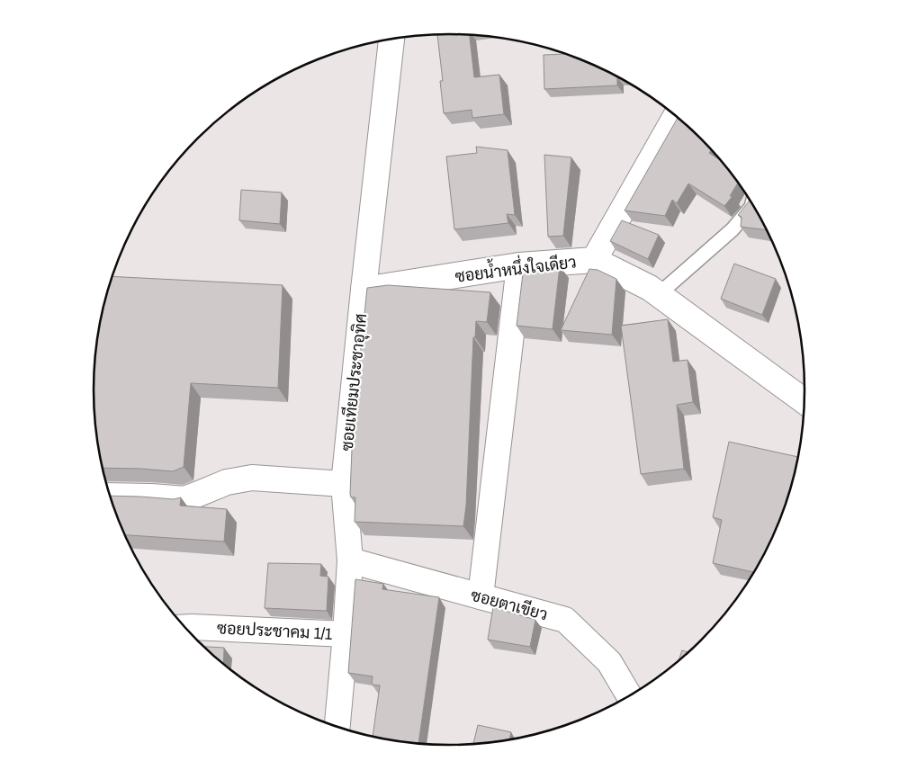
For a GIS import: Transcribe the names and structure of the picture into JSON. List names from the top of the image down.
{
  "streets": {
    "street": [
      "ซอยน้ำหนึ่งใจเดียว",
      "ซอยเทียมประชาอุทิศ",
      "ซอยตาเขียว",
      "ซอยประชาคม 1/1"
    ]
  },
  "crossings": [
    ["ซอยน้ำหนึ่งใจเดียว", "ซอยเทียมประชาอุทิศ"],
    ["ซอยเทียมประชาอุทิศ", "ซอยตาเขียว"],
    ["ซอยเทียมประชาอุทิศ", "ซอยประชาคม 1/1"]
  ]
}
